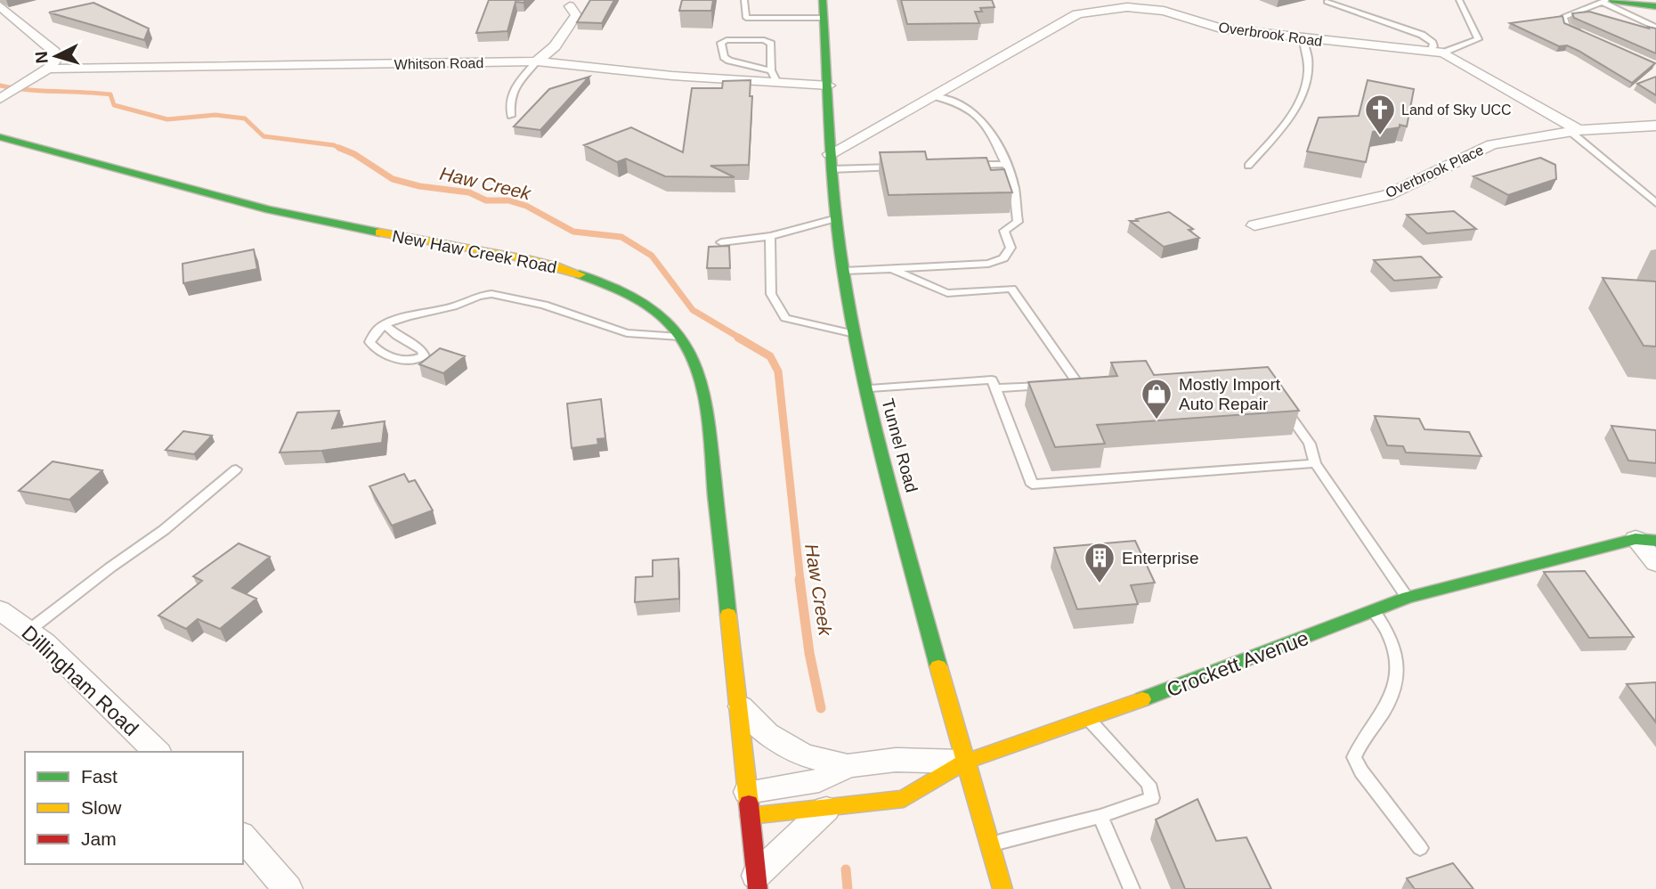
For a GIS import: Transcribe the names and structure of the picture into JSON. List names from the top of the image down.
{
  "streets": {
    "street": [
      "Overbrook Road",
      "Whitson Road",
      "Overbrook Place",
      "New Haw Creek Road",
      "Tunnel Road",
      "Crockett Avenue",
      "Dillingham Road"
    ]
  },
  "crossings": [
    ["Overbrook Road", "Overbrook Place"],
    ["Overbrook Road", "Tunnel Road"],
    ["Whitson Road", "Tunnel Road"],
    ["New Haw Creek Road", "Crockett Avenue"],
    ["Tunnel Road", "Crockett Avenue"]
  ],
  "water": ["Haw Creek"],
  "places": {
    "church": ["Land of Sky UCC"],
    "shop": ["Mostly Import Auto Repair"],
    "building": ["Enterprise"]
  },
  "legend": ["Fast", "Slow", "Jam"],
  "north": "left"
}
